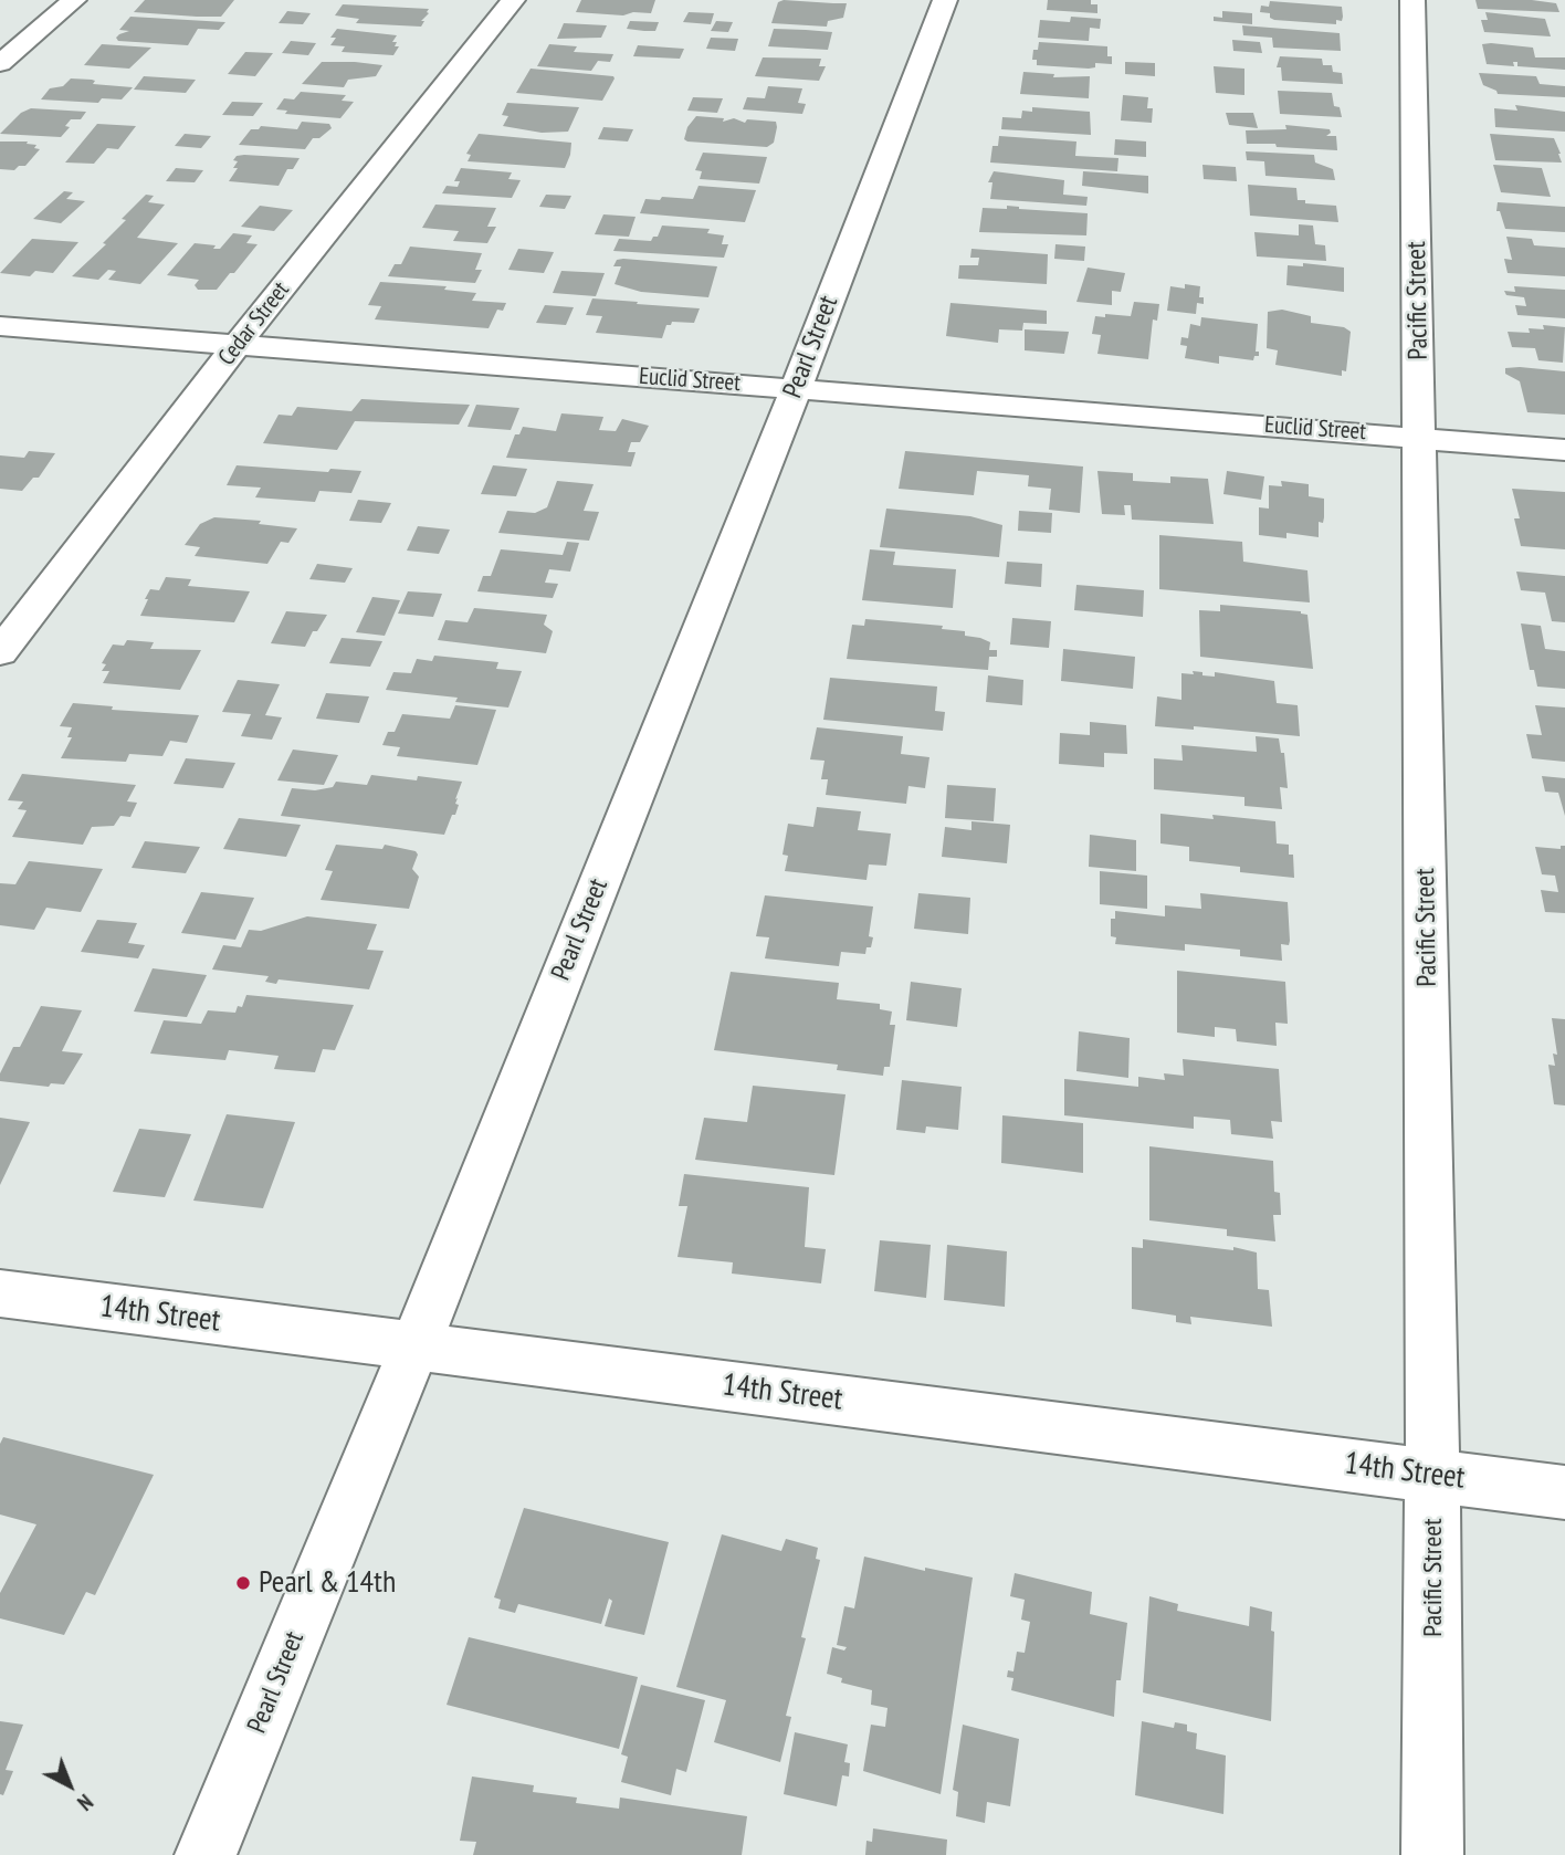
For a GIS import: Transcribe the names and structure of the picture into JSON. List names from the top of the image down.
{
  "streets": {
    "street": [
      "Pacific Street",
      "Cedar Street",
      "Pearl Street",
      "Euclid Street",
      "14th Street"
    ]
  },
  "crossings": [
    ["Pacific Street", "Euclid Street"],
    ["Pacific Street", "14th Street"],
    ["Cedar Street", "Euclid Street"],
    ["Pearl Street", "Euclid Street"],
    ["Pearl Street", "14th Street"]
  ],
  "places": ["Pearl & 14th"],
  "north": "bottom right"
}
